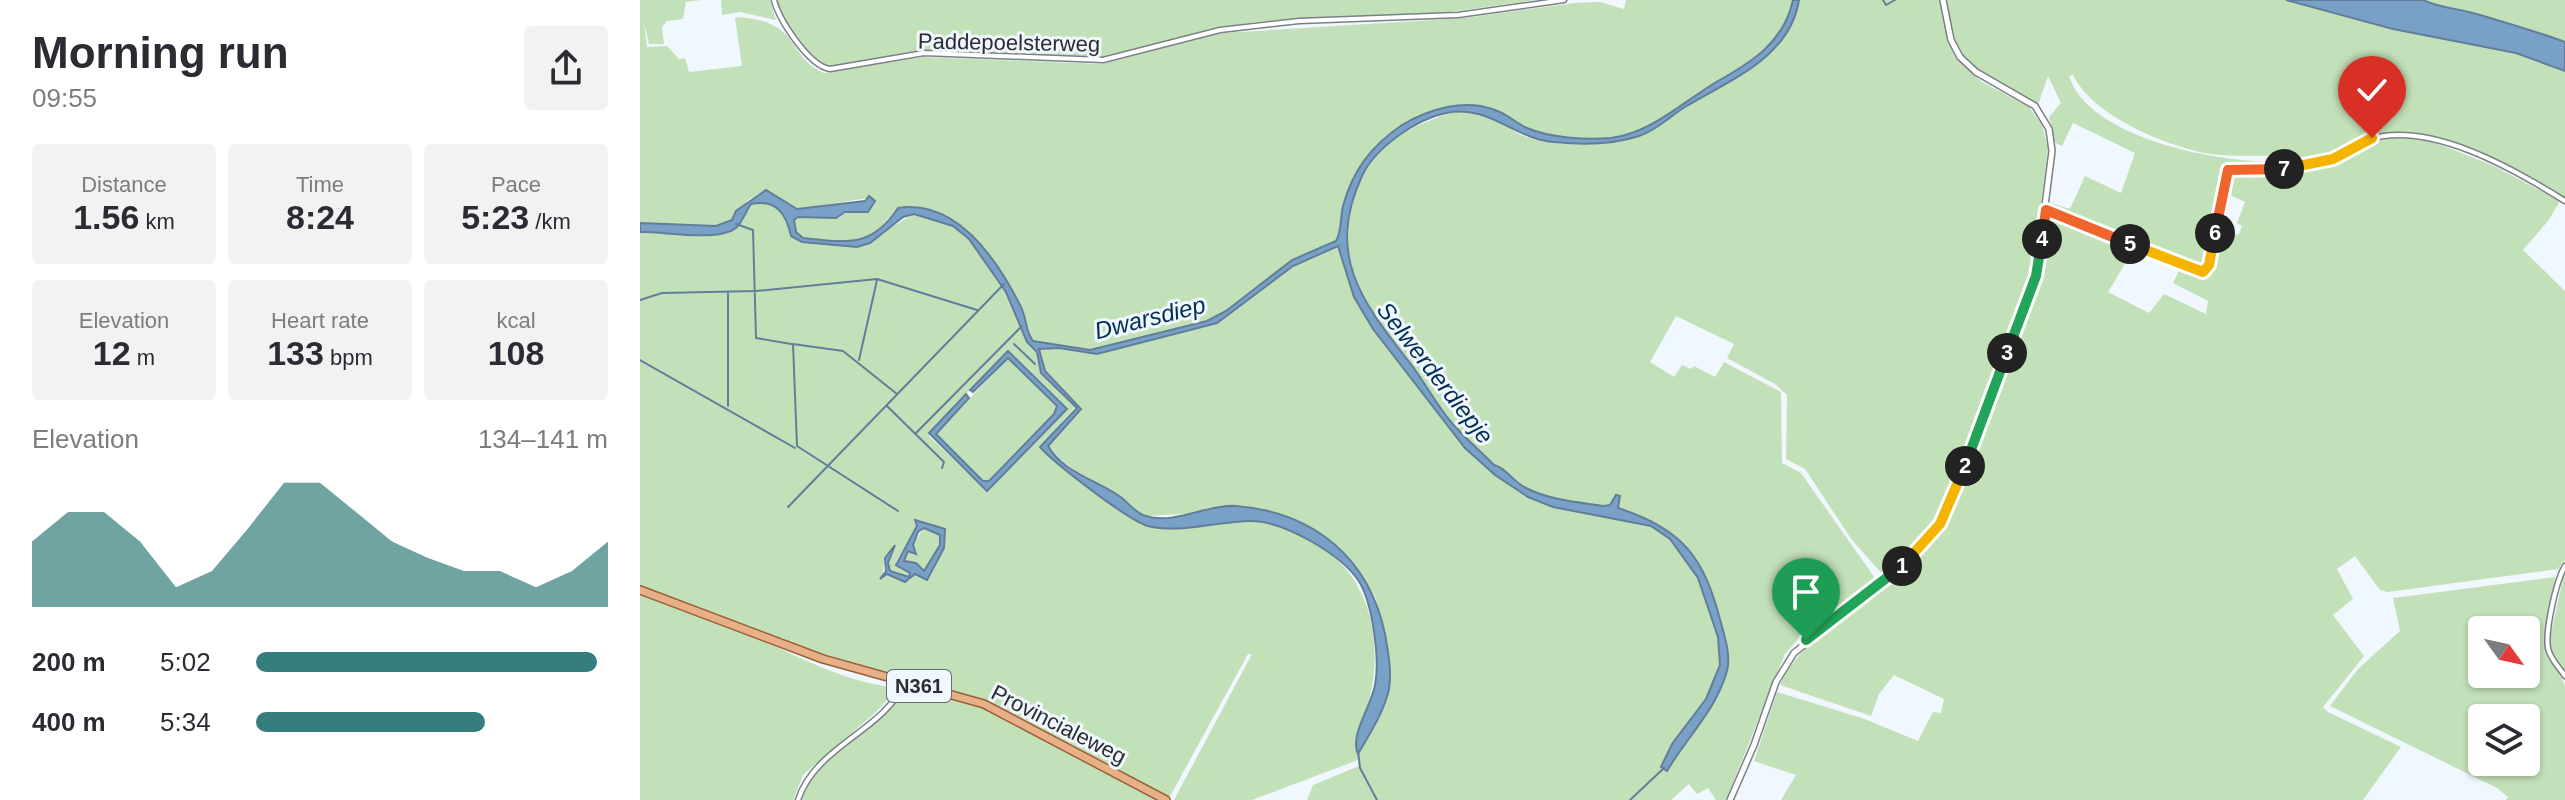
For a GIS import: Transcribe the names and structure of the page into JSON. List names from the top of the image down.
{
  "streets": {
    "main road": ["N361", "Provincialeweg"],
    "street": ["Paddepoelsterweg"]
  },
  "water": ["Dwarsdiep", "Selwerderdiepje"],
  "north": "bottom right",
  "page": {
    "heading": ["Morning run", "09:55"],
    "stats": [
      ["Distance", "1.56 km"],
      ["Time", "8:24"],
      ["Pace", "5:23 /km"],
      ["Elevation", "12 m"],
      ["Heart rate", "133 bpm"],
      ["kcal", "108"]
    ],
    "pins": [
      "7",
      "6",
      "4",
      "5",
      "3",
      "2",
      "1"
    ],
    "chart": ["Elevation", "134–141 m"],
    "list": [
      {
        "name": "200 m",
        "note": "5:02"
      },
      {
        "name": "400 m",
        "note": "5:34"
      }
    ]
  }
}
